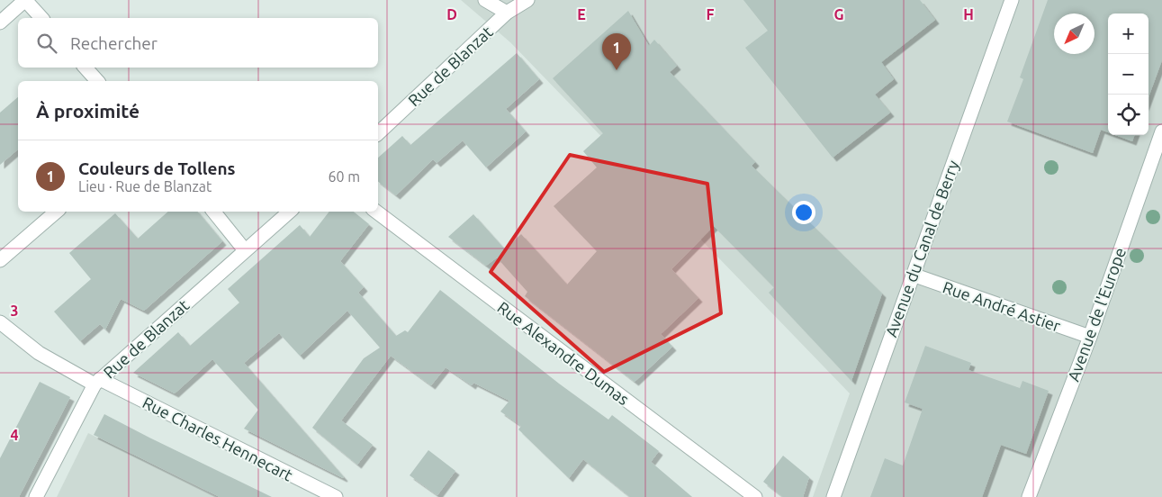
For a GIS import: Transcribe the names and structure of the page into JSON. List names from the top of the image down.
{
  "streets": {
    "street": [
      "Rue de Blanzat",
      "Avenue du Canal de Berry",
      "Rue André Astier",
      "Avenue de l'Europe",
      "Rue Alexandre Dumas",
      "Rue Charles Hennecart"
    ]
  },
  "crossings": [
    ["Rue de Blanzat", "Rue Charles Hennecart"],
    ["Avenue du Canal de Berry", "Rue André Astier"],
    ["Rue André Astier", "Avenue de l'Europe"]
  ],
  "north": "bottom left",
  "page": {
    "map_buttons": ["+", "−"],
    "search": "Rechercher",
    "pins": "1",
    "heading": "À proximité",
    "list": [
      {
        "mark": "1",
        "name": "Couleurs de Tollens",
        "note": "Lieu · Rue de Blanzat",
        "value": "60 m"
      }
    ]
  },
  "grid": {
    "columns": [
      "D",
      "E",
      "F",
      "G",
      "H"
    ],
    "rows": ["3", "4"]
  }
}
